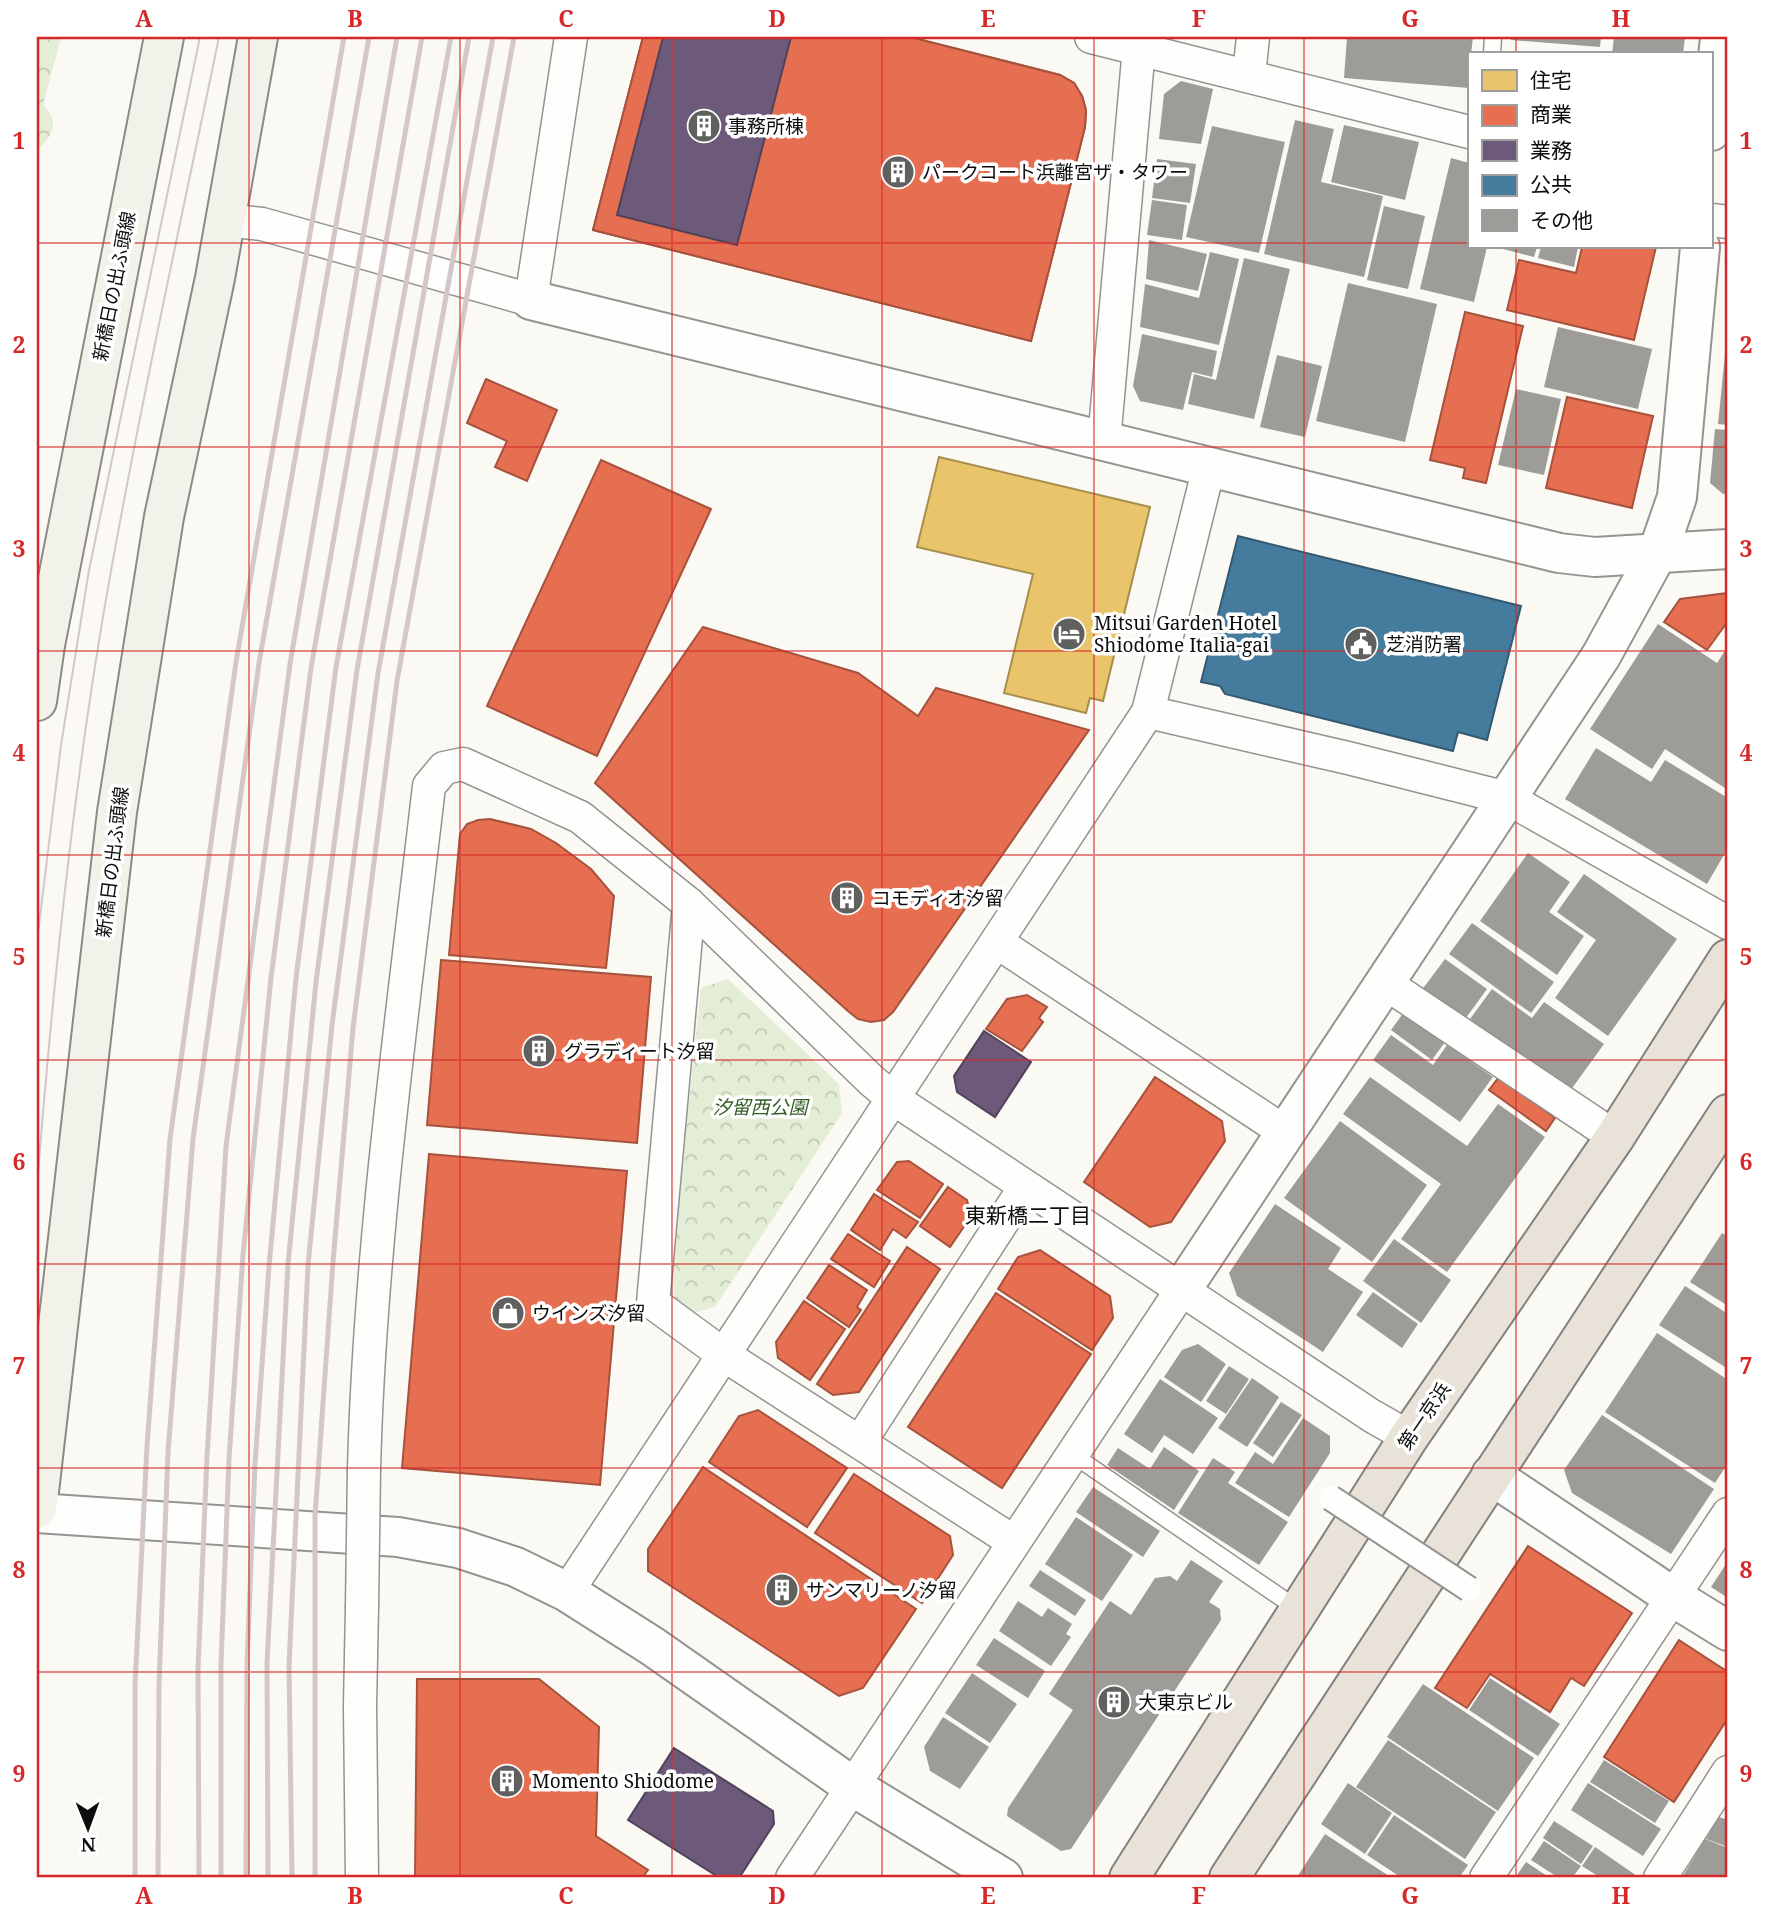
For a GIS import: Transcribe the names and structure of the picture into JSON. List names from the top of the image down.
{
  "streets": {
    "highway": ["第一京浜"],
    "main road": ["新橋日の出ふ頭線"]
  },
  "districts": ["東新橋二丁目"],
  "parks": ["汐留西公園"],
  "places": {
    "building": [
      "事務所棟",
      "パークコート浜離宮ザ・タワー",
      "コモディオ汐留",
      "グラディート汐留",
      "サンマリーノ汐留",
      "大東京ビル",
      "Momento Shiodome"
    ],
    "hotel": ["Mitsui Garden Hotel Shiodome Italia-gai"],
    "public building": ["芝消防署"],
    "shop": ["ウインズ汐留"]
  },
  "legend": [
    "住宅",
    "商業",
    "業務",
    "公共",
    "その他"
  ],
  "north": "bottom",
  "grid": {
    "columns": [
      "A",
      "B",
      "C",
      "D",
      "E",
      "F",
      "G",
      "H"
    ],
    "rows": [
      "1",
      "2",
      "3",
      "4",
      "5",
      "6",
      "7",
      "8",
      "9"
    ]
  }
}
